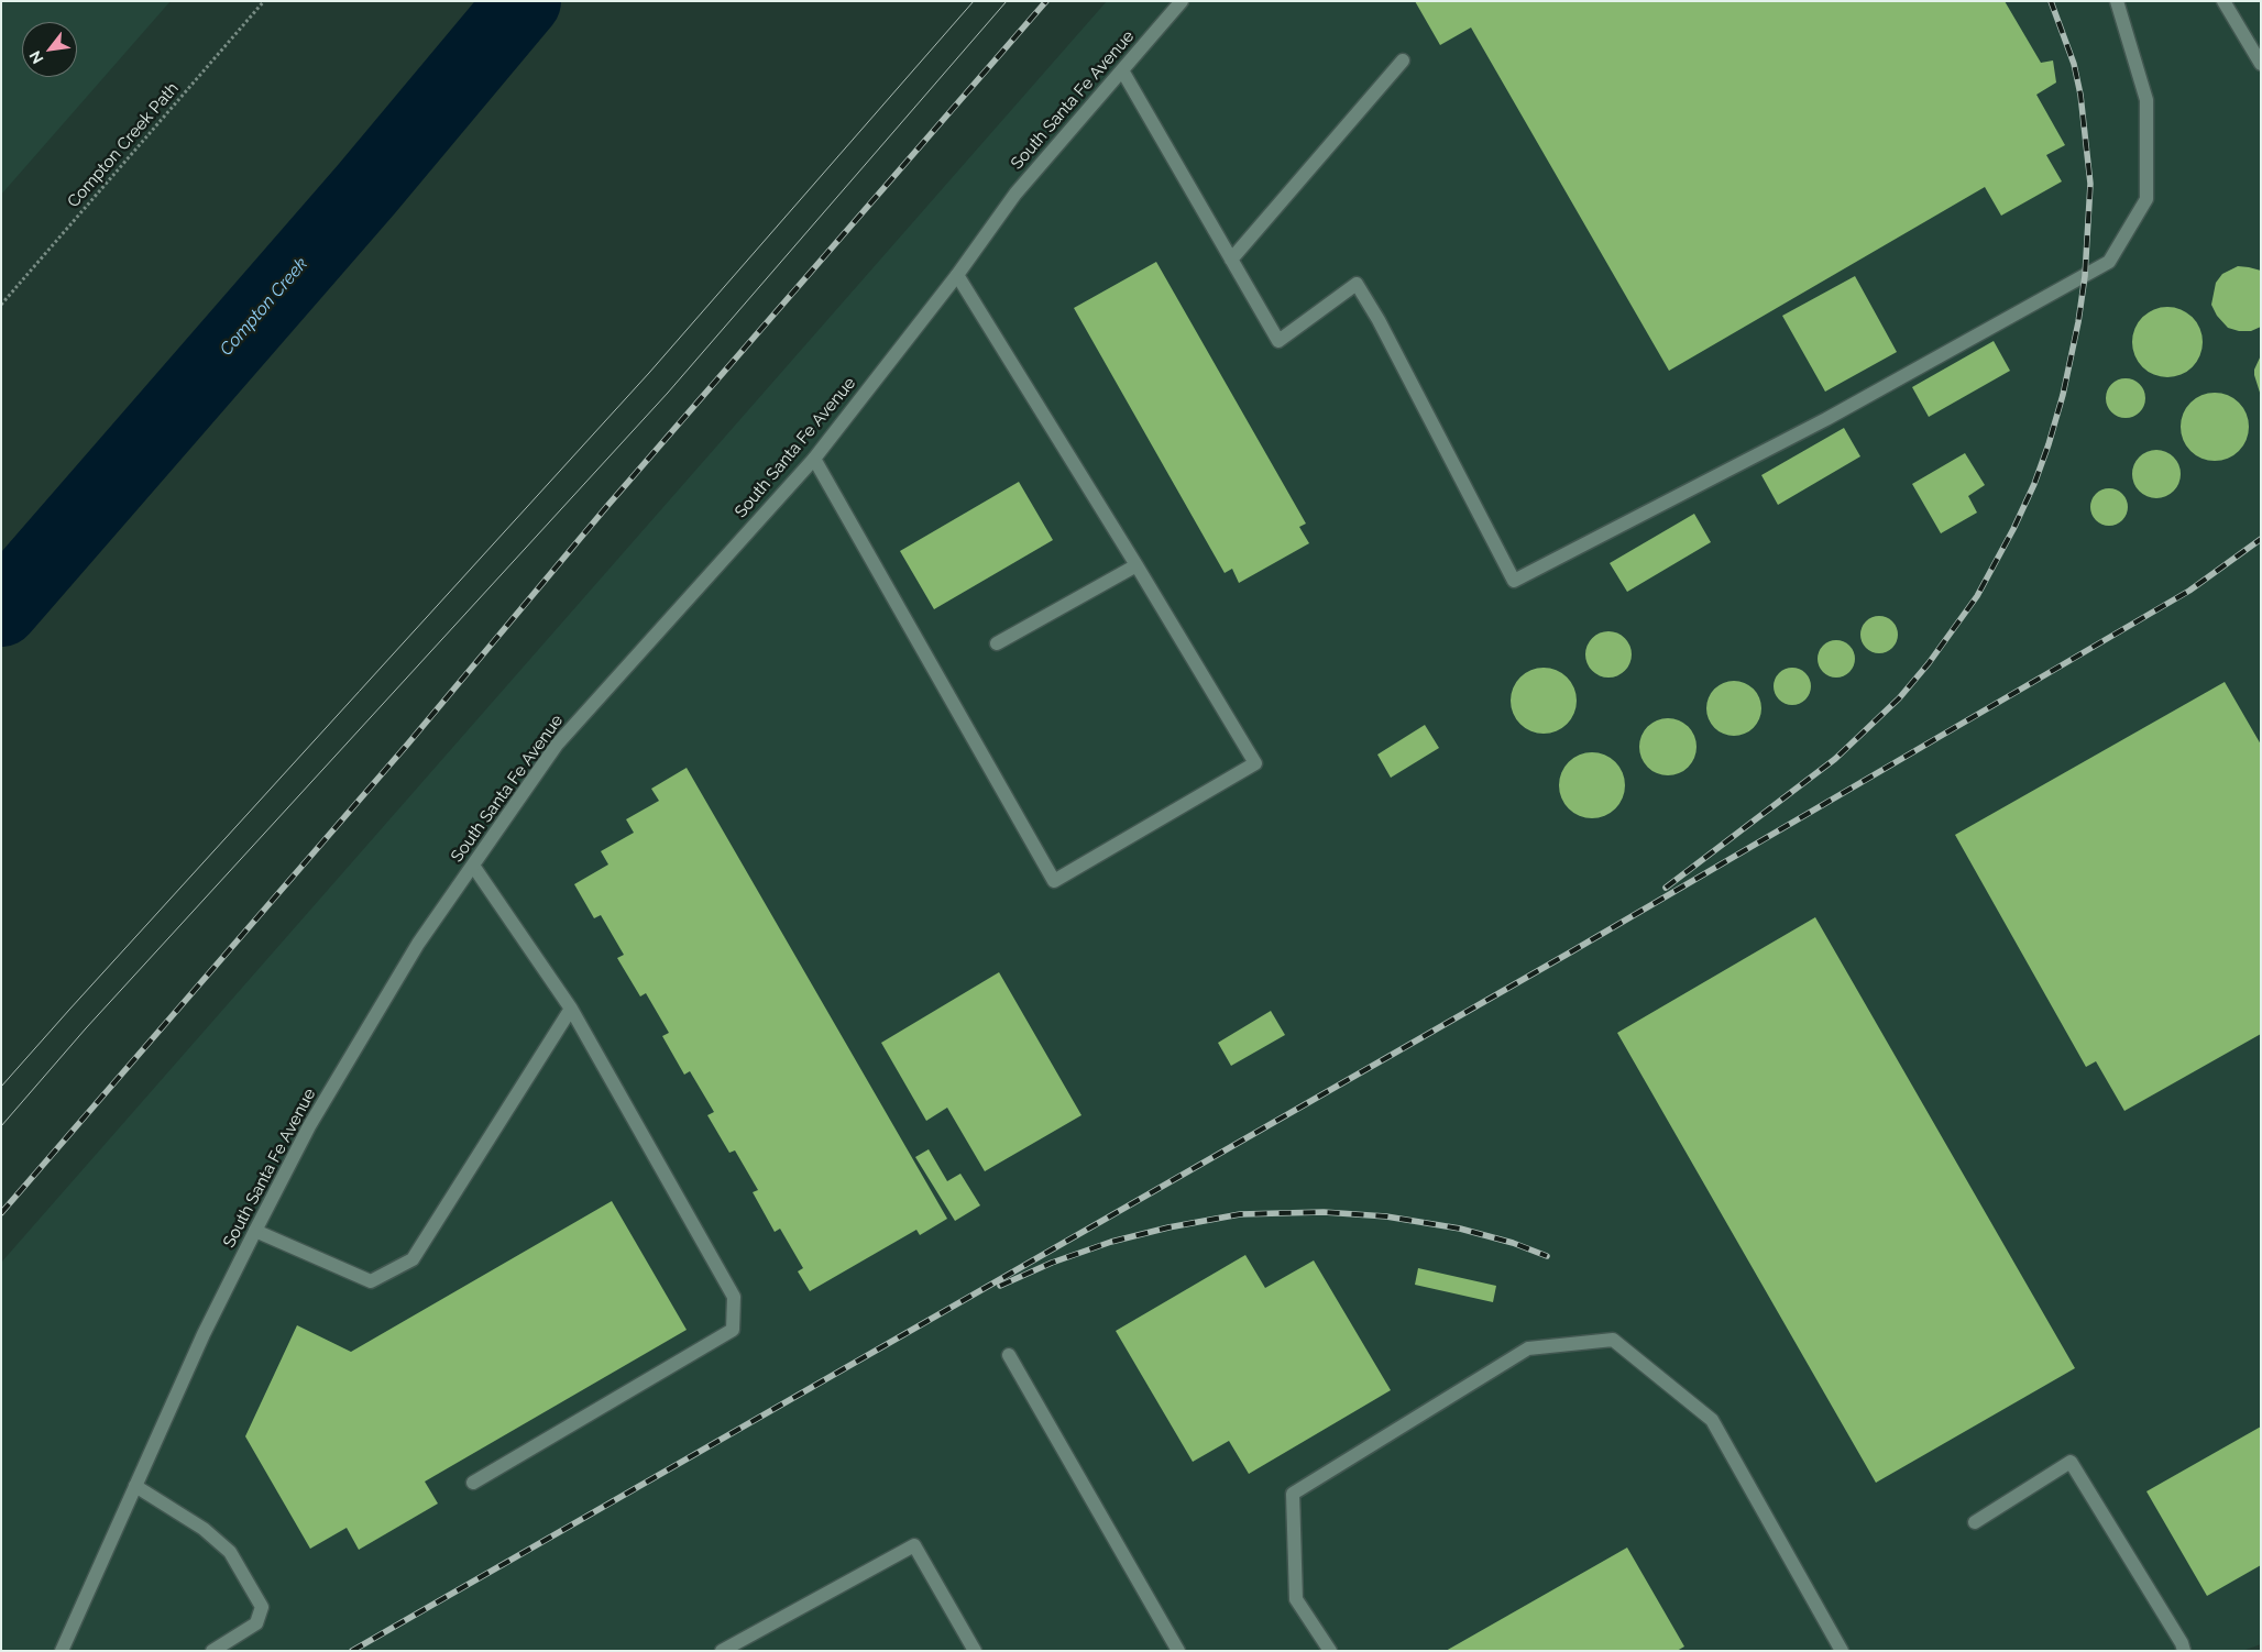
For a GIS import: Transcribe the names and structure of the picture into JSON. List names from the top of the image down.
{
  "streets": {
    "main road": ["South Santa Fe Avenue"],
    "path": ["Compton Creek Path"]
  },
  "water": ["Compton Creek"],
  "north": "bottom left"
}
